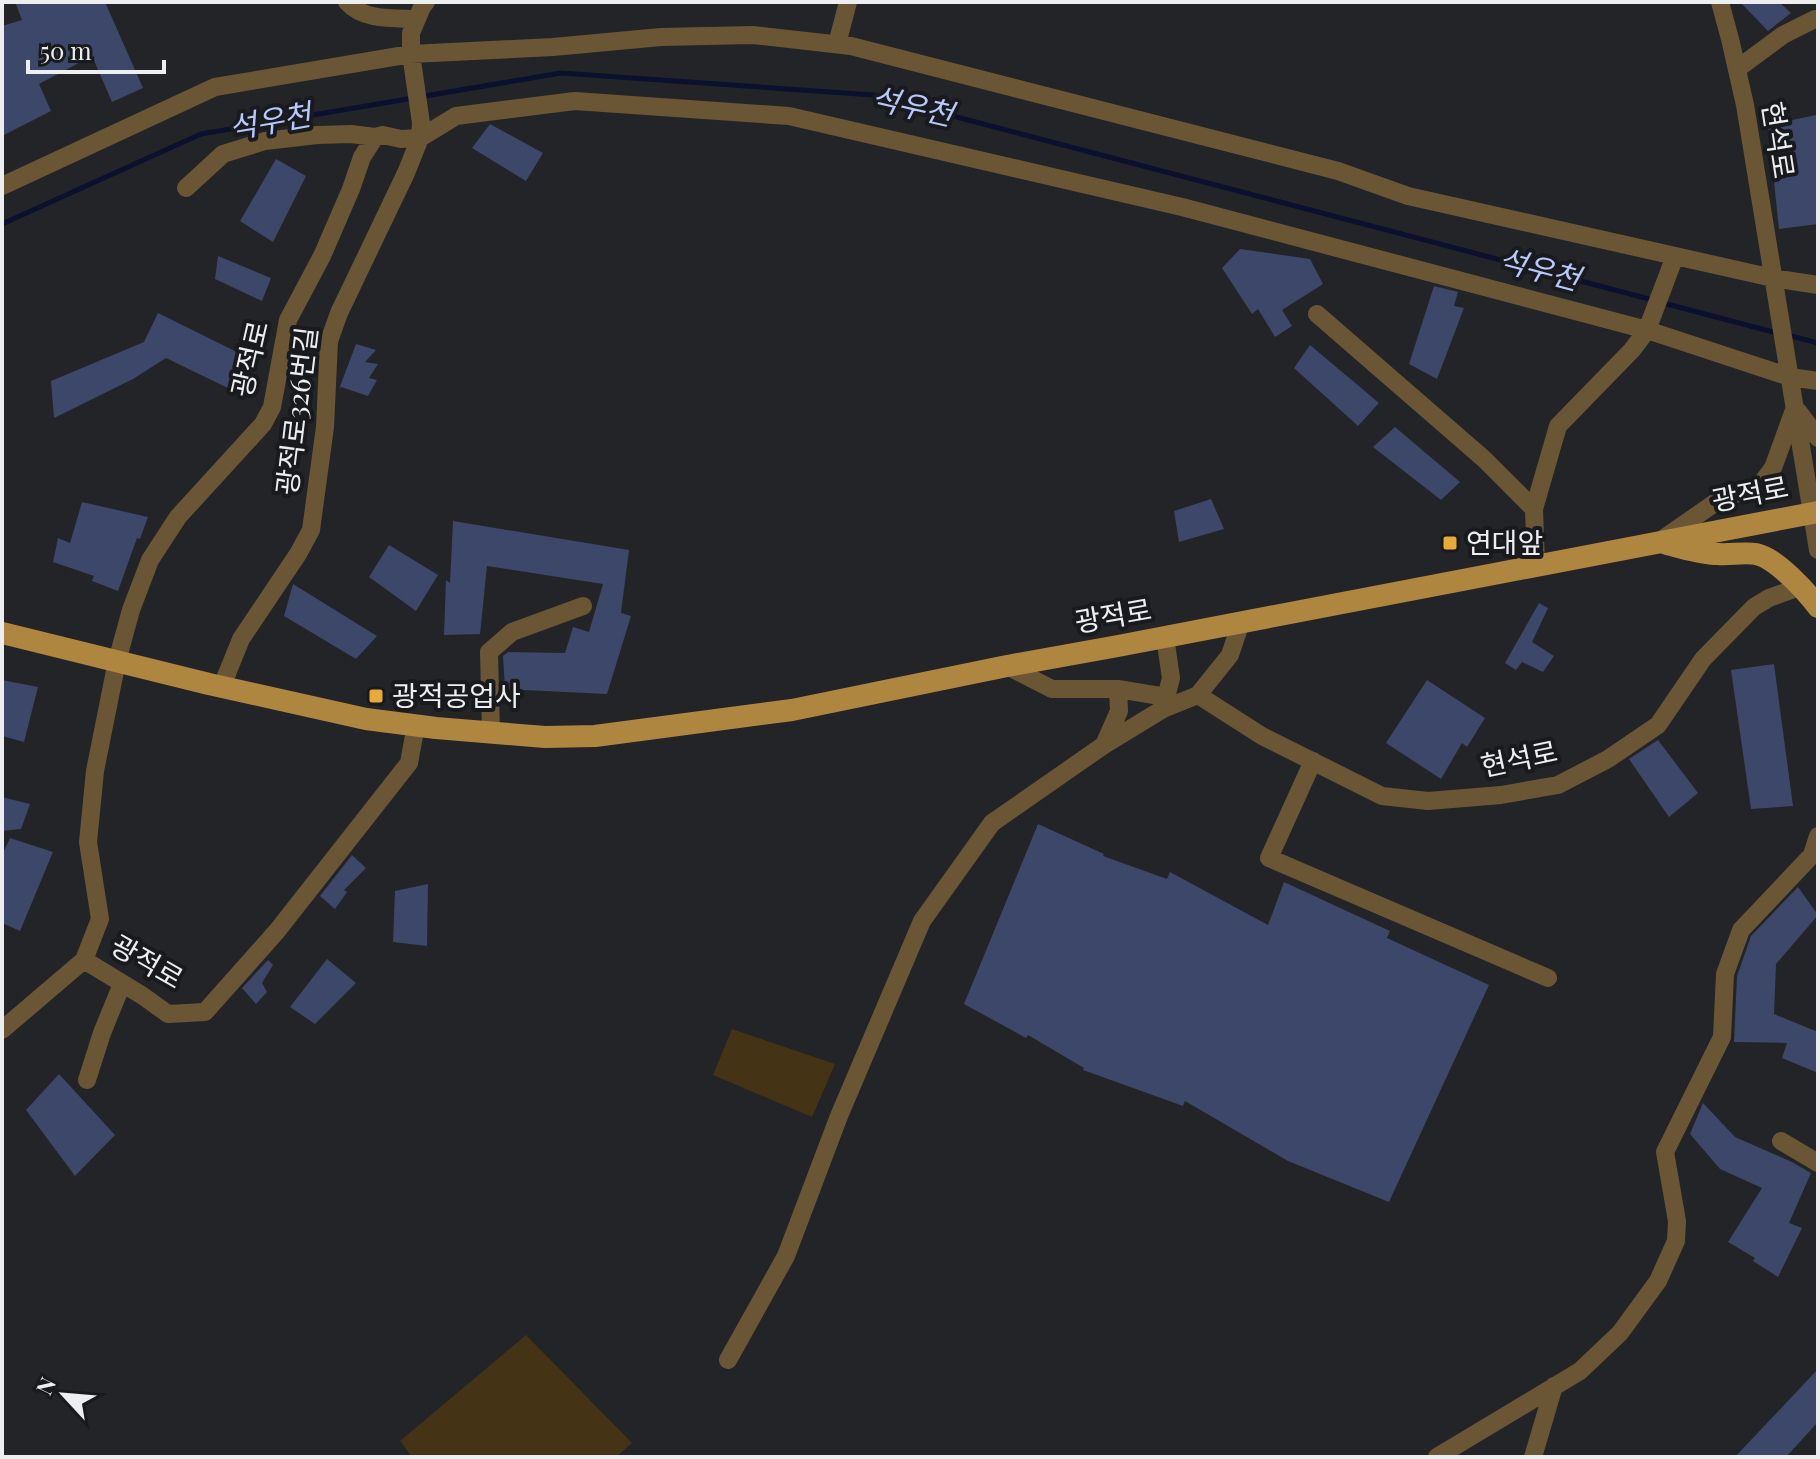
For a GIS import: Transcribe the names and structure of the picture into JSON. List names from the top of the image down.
{
  "streets": {
    "main road": ["광적로"],
    "street": ["현석로", "광적로326번길"]
  },
  "crossings": [
    ["광적로", "광적로326번길"]
  ],
  "water": ["석우천"],
  "places": {
    "transit": ["연대앞", "광적공업사"]
  },
  "scale_bar": "50 m",
  "north": "top left"
}
